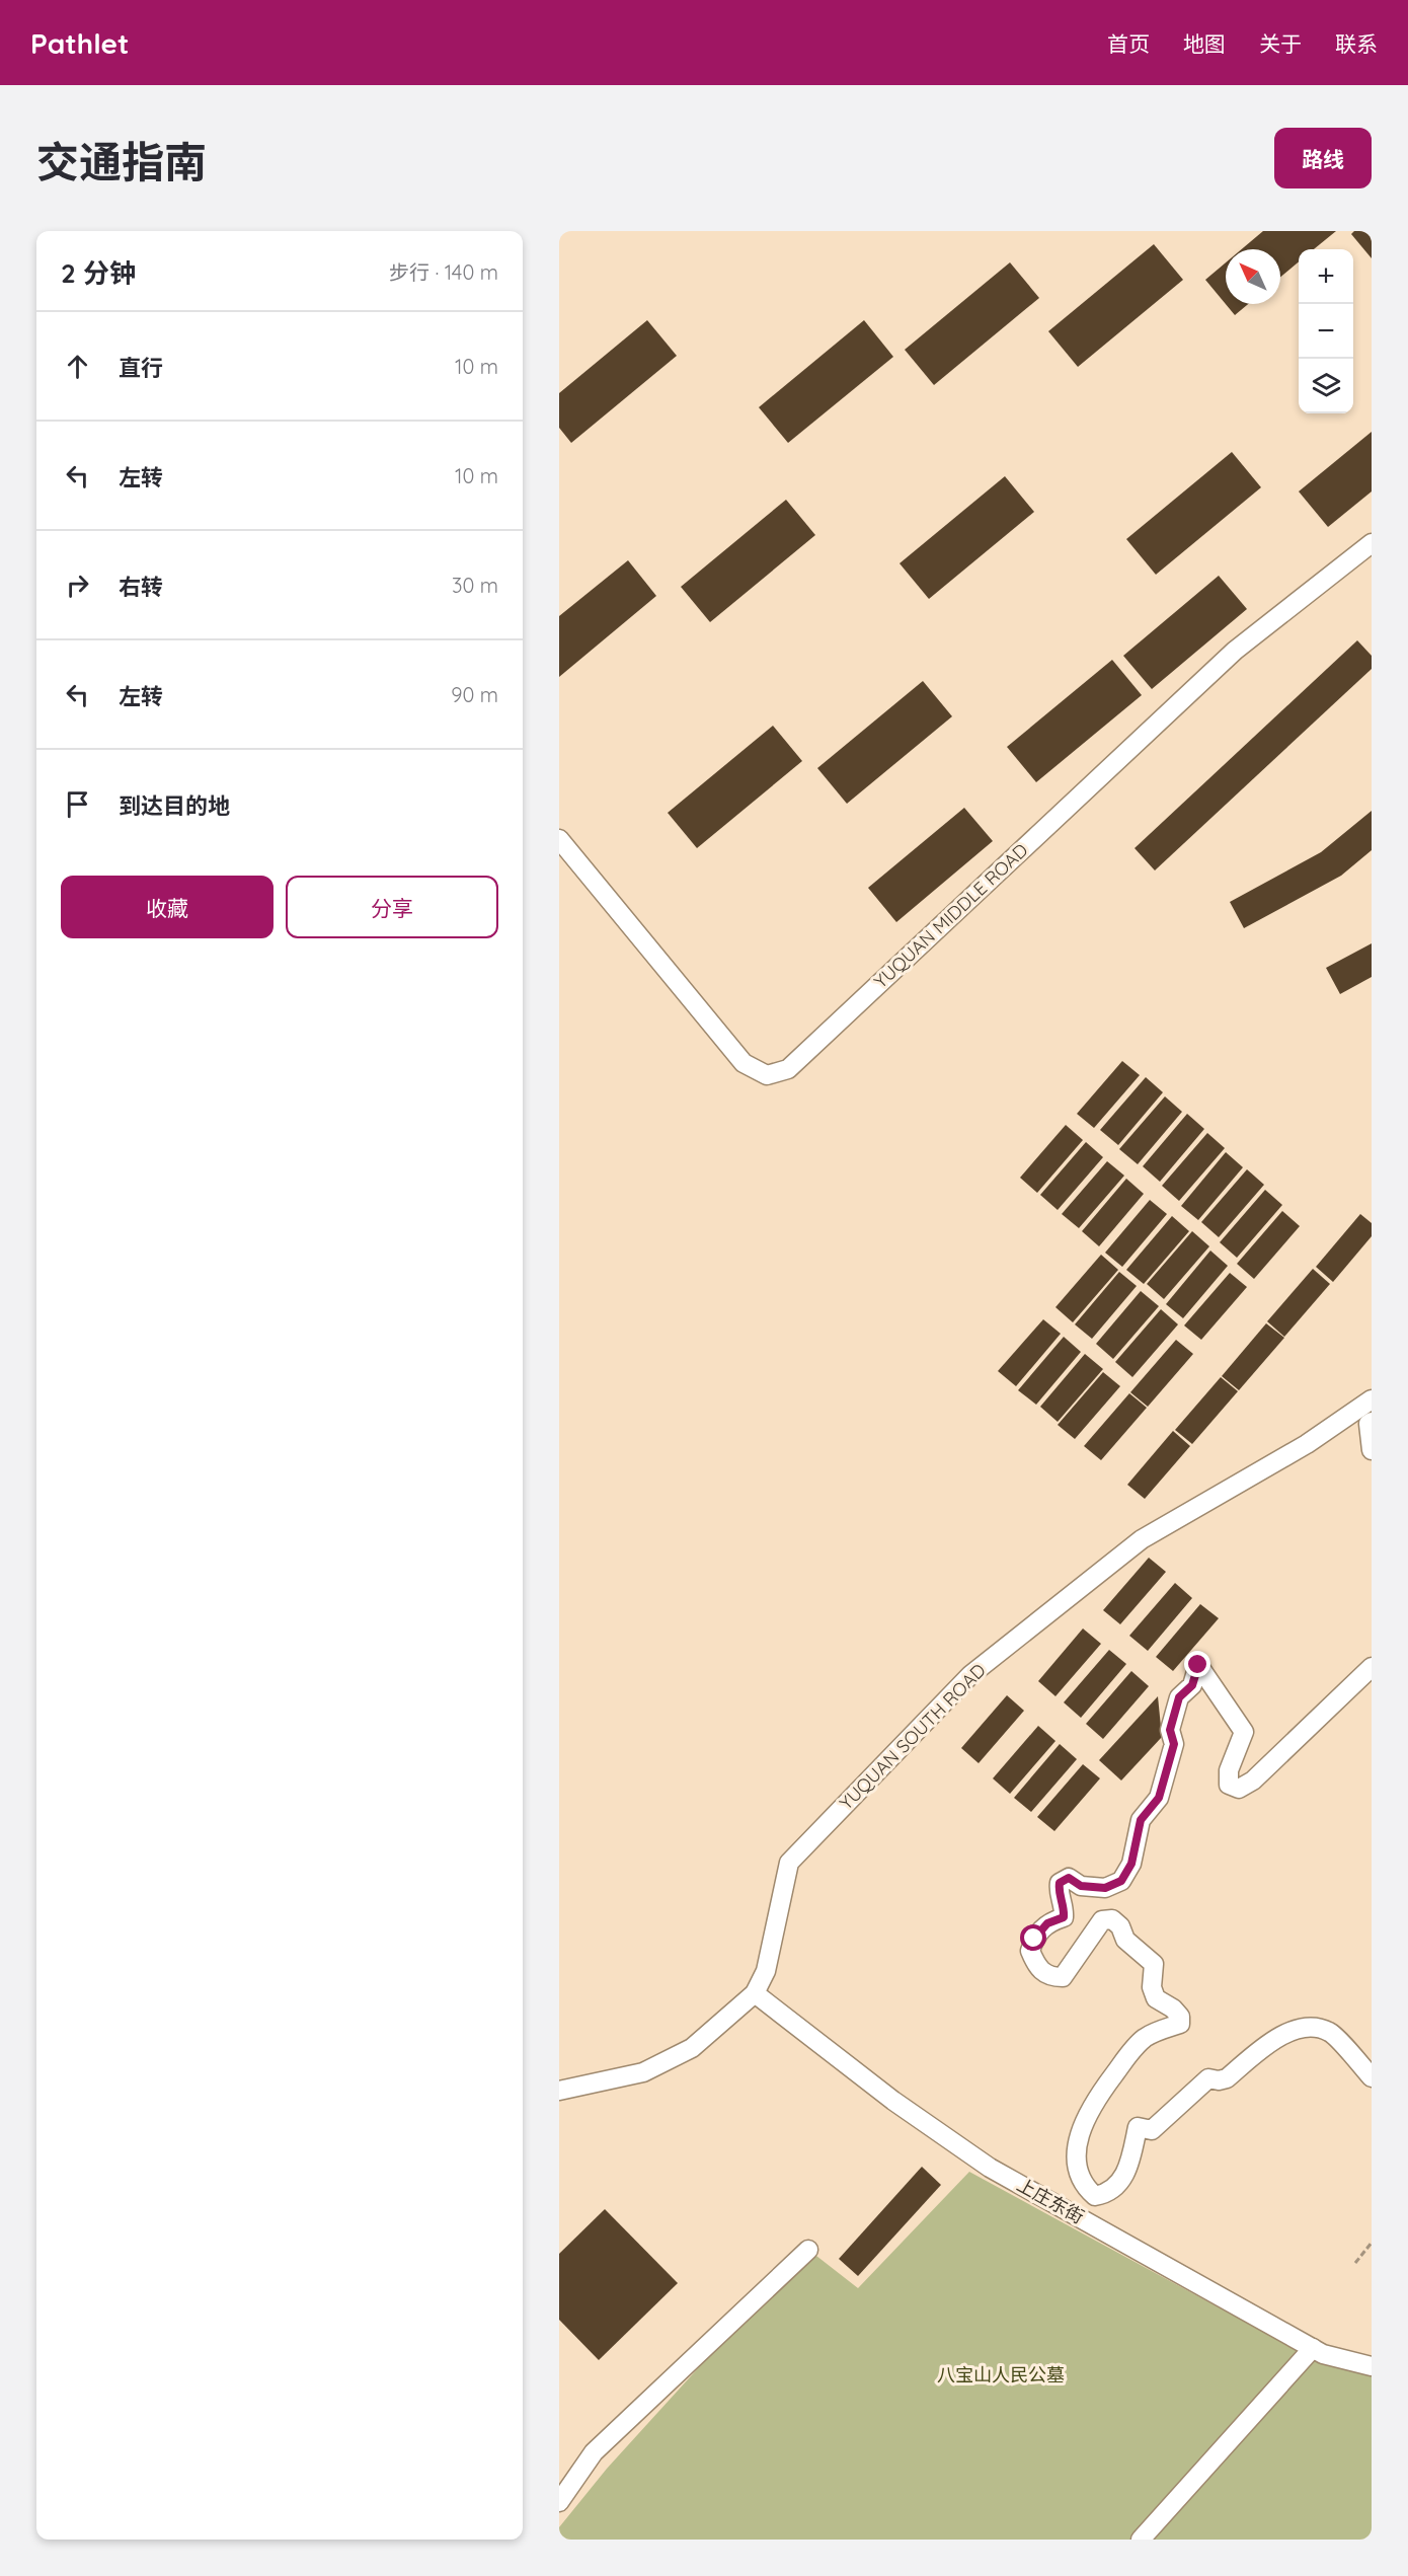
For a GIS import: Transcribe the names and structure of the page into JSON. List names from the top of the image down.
{
  "streets": {
    "street": ["YUQUAN MIDDLE ROAD", "YUQUAN SOUTH ROAD", "上庄东街"]
  },
  "crossings": [
    ["YUQUAN SOUTH ROAD", "上庄东街"]
  ],
  "parks": ["八宝山人民公墓"],
  "north": "top left",
  "page": {
    "header": "Pathlet",
    "nav": [
      "首页",
      "地图",
      "关于",
      "联系"
    ],
    "title": "交通指南",
    "buttons": [
      "路线",
      ["收藏", "分享"]
    ],
    "heading": ["2 分钟", "步行 · 140 m"],
    "map_buttons": ["+", "−"],
    "list": [
      ["直行", "10 m"],
      ["左转", "10 m"],
      ["右转", "30 m"],
      ["左转", "90 m"],
      "到达目的地"
    ]
  }
}
